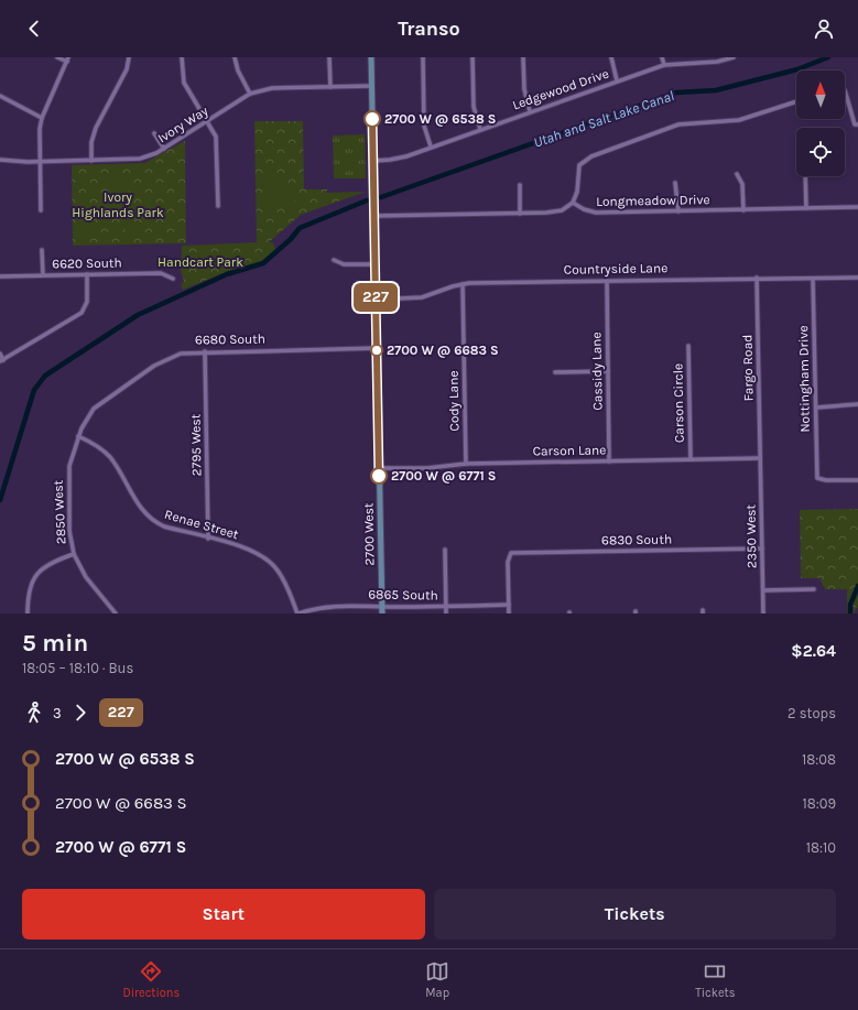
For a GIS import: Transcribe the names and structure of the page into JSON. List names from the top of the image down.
{
  "streets": {
    "main road": ["2700 West"],
    "street": [
      "Ledgewood Drive",
      "Ivory Way",
      "Longmeadow Drive",
      "6620 South",
      "Countryside Lane",
      "6680 South",
      "Fargo Road",
      "Cassidy Lane",
      "Nottingham Drive",
      "Cody Lane",
      "Carson Circle",
      "2795 West",
      "Carson Lane",
      "2850 West",
      "Renae Street",
      "2350 West",
      "6830 South",
      "6865 South"
    ]
  },
  "crossings": [
    ["Ledgewood Drive", "2700 West"],
    ["Ivory Way", "2700 West"],
    ["Countryside Lane", "Fargo Road"],
    ["Countryside Lane", "Cassidy Lane"],
    ["Countryside Lane", "Nottingham Drive"],
    ["Countryside Lane", "Cody Lane"],
    ["Countryside Lane", "2700 West"],
    ["6680 South", "2795 West"],
    ["6680 South", "2850 West"],
    ["6680 South", "2700 West"],
    ["Fargo Road", "Carson Lane"],
    ["Fargo Road", "2350 West"],
    ["Cassidy Lane", "Carson Lane"],
    ["Cody Lane", "Carson Lane"],
    ["Carson Circle", "Carson Lane"],
    ["2795 West", "Renae Street"],
    ["Carson Lane", "2700 West"],
    ["Carson Lane", "2350 West"],
    ["2850 West", "Renae Street"],
    ["Renae Street", "6865 South"],
    ["2700 West", "6865 South"],
    ["2350 West", "6830 South"],
    ["6830 South", "6865 South"]
  ],
  "water": ["Utah and Salt Lake Canal"],
  "parks": ["Ivory Highlands Park", "Handcart Park"],
  "places": ["2700 W @ 6538 S", "2700 W @ 6683 S", "2700 W @ 6771 S"],
  "lines": ["bus line 227"],
  "north": "top",
  "page": {
    "header": "Transo",
    "on_map": "227",
    "heading": ["5 min", "18:05 – 18:10 · Bus", "$2.64"],
    "legs": ["3", "227", "2 stops"],
    "list": [
      {
        "name": "2700 W @ 6538 S",
        "value": "18:08"
      },
      {
        "name": "2700 W @ 6683 S",
        "value": "18:09"
      },
      {
        "name": "2700 W @ 6771 S",
        "value": "18:10"
      }
    ],
    "buttons": ["Start", "Tickets"],
    "tabs": ["Directions", "Map", "Tickets"]
  }
}
